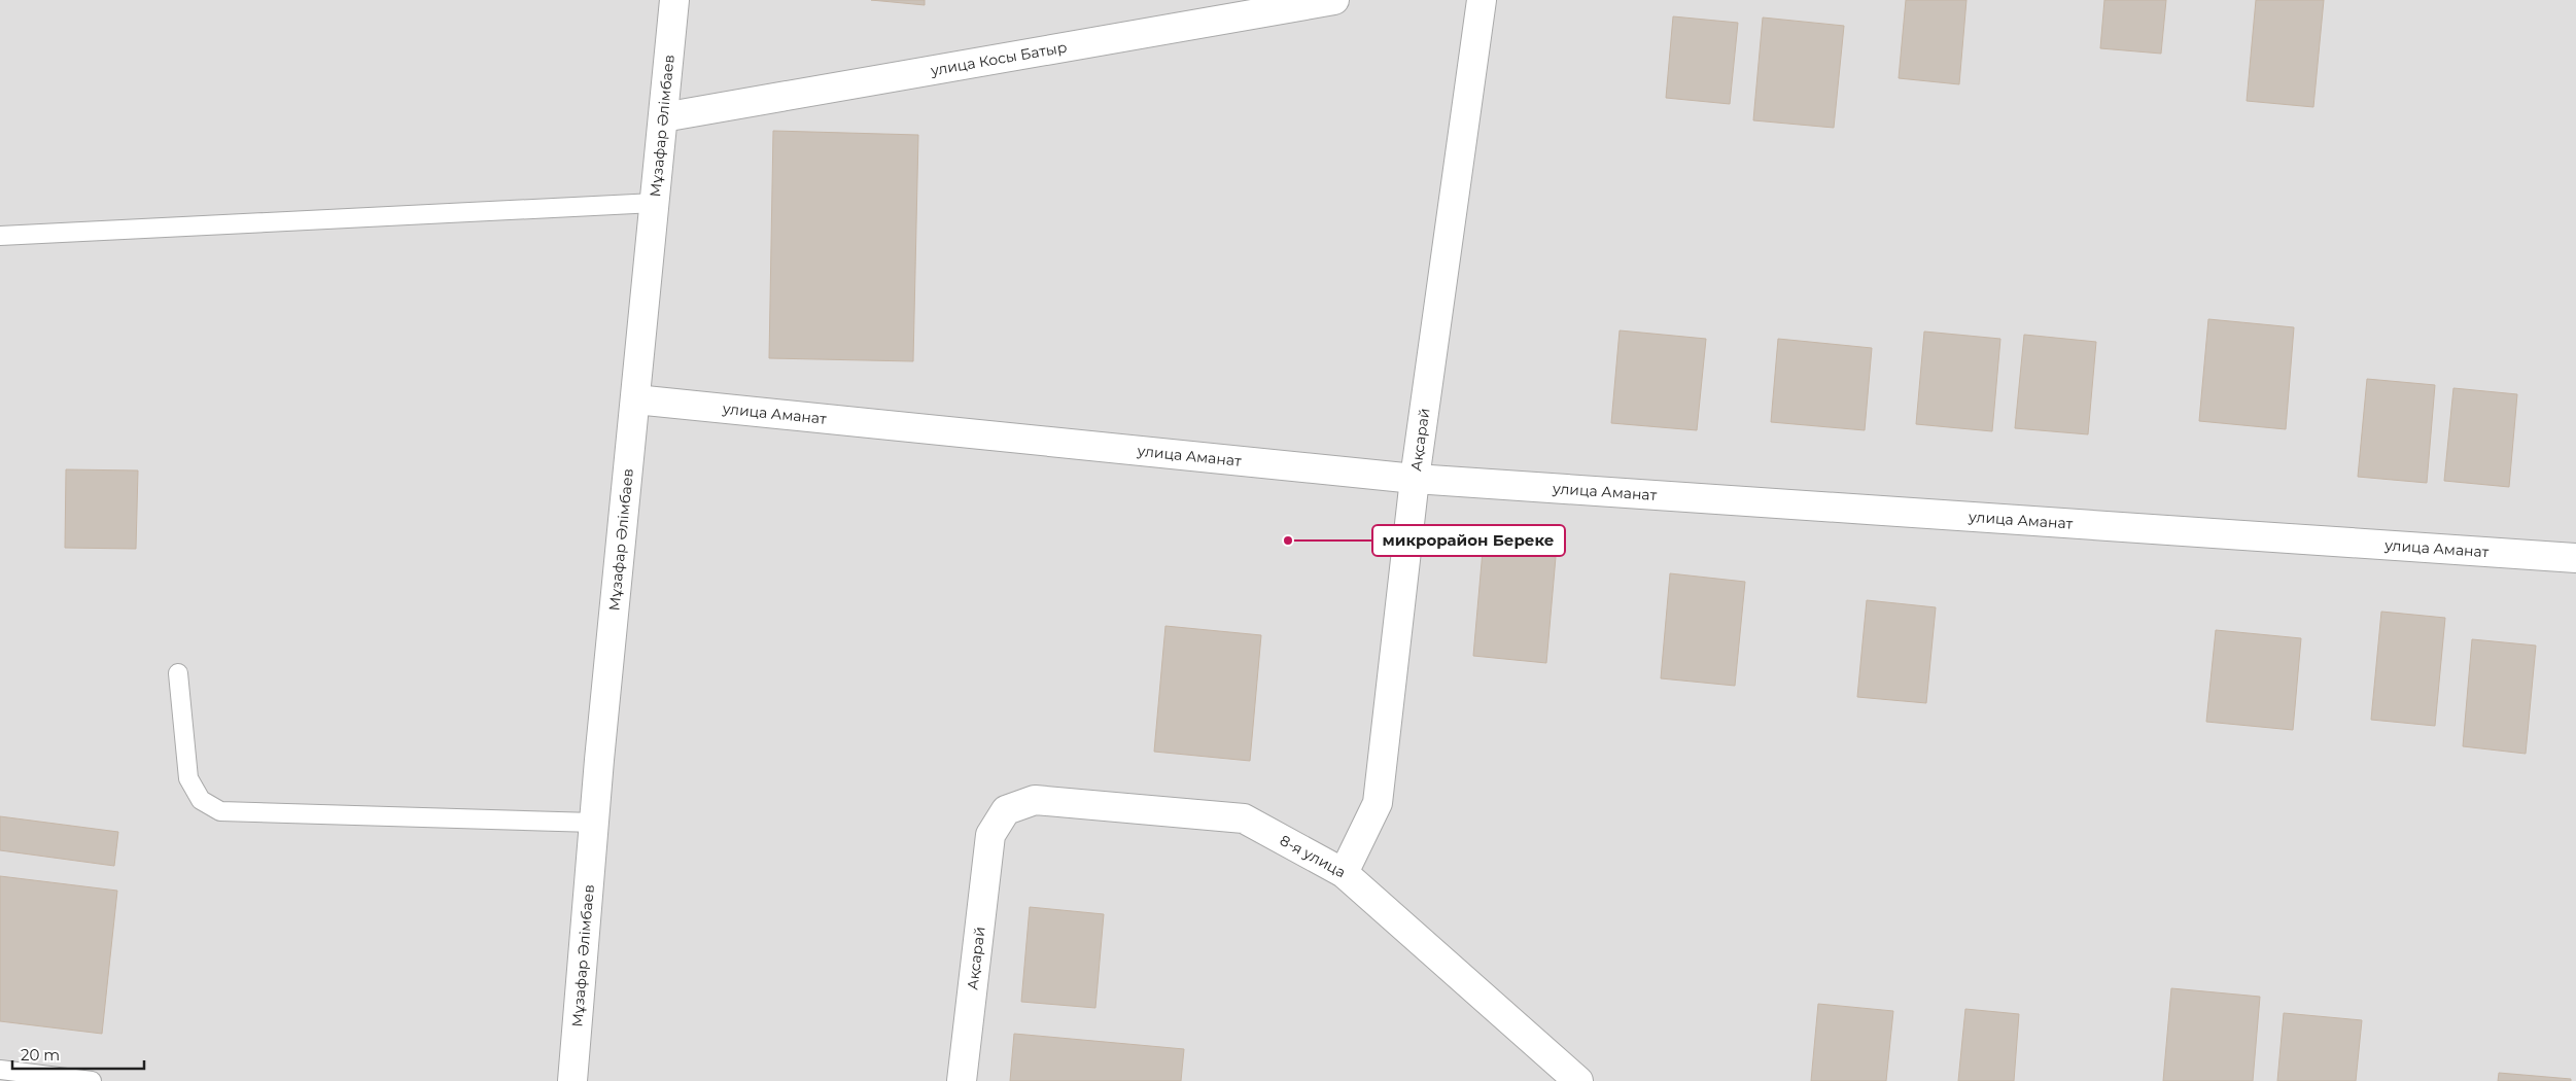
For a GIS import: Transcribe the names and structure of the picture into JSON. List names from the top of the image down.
{
  "streets": {
    "street": [
      "улица Косы Батыр",
      "Мұзафар Әлімбаев",
      "улица Аманат",
      "Ақсарай",
      "8-я улица"
    ]
  },
  "crossings": [
    ["улица Косы Батыр", "Мұзафар Әлімбаев"],
    ["Мұзафар Әлімбаев", "улица Аманат"],
    ["улица Аманат", "Ақсарай"],
    ["Ақсарай", "8-я улица"]
  ],
  "places": ["микрорайон Береке"],
  "scale_bar": "20 m"
}
